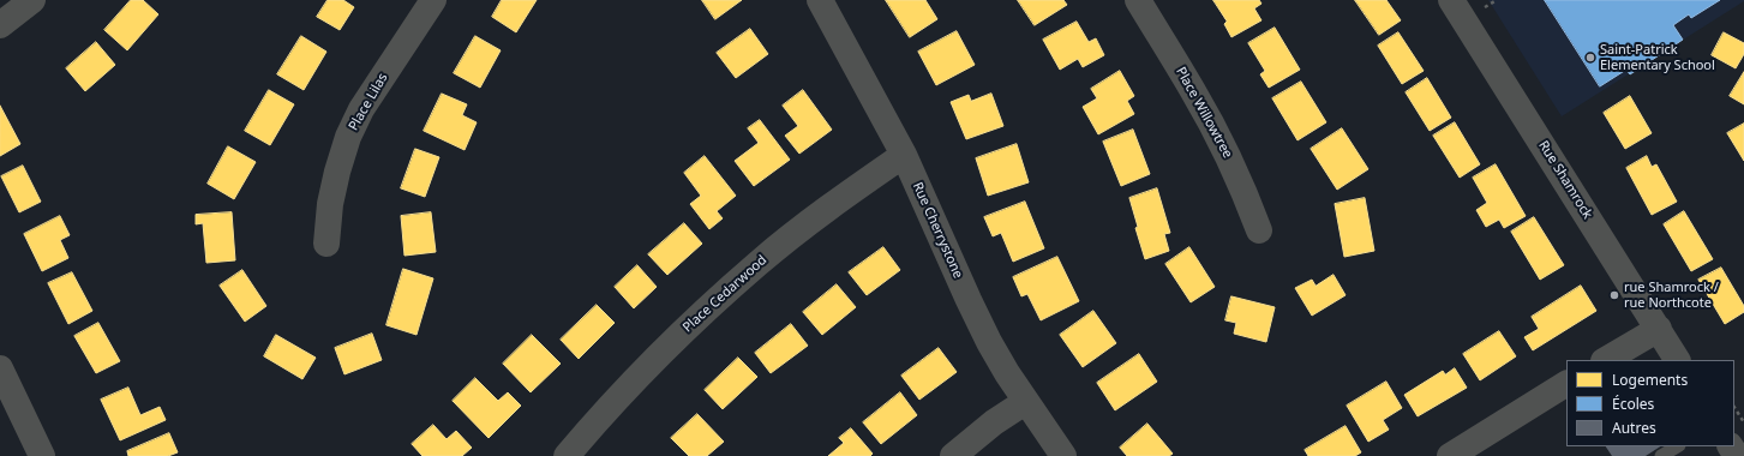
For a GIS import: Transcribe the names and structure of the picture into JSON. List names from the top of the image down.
{
  "streets": {
    "street": [
      "Place Lilas",
      "Place Willowtree",
      "Rue Shamrock",
      "Rue Cherrystone",
      "Place Cedarwood"
    ]
  },
  "crossings": [
    ["Rue Cherrystone", "Place Cedarwood"]
  ],
  "places": ["Saint-Patrick Elementary School", "rue Shamrock / rue Northcote"],
  "legend": ["Logements", "Écoles", "Autres"]
}
